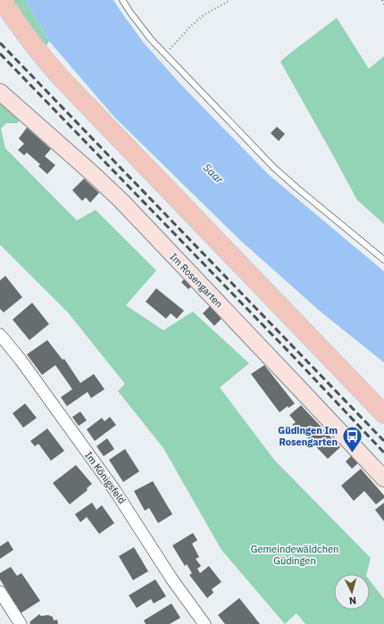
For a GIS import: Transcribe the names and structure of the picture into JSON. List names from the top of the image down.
{
  "streets": {
    "street": ["Im Rosengarten", "Im Königsfeld"]
  },
  "water": ["Saar"],
  "parks": ["Gemeindewäldchen Güdingen"],
  "places": {
    "bus stop": ["Güdingen Im Rosengarten"]
  },
  "north": "bottom"
}
